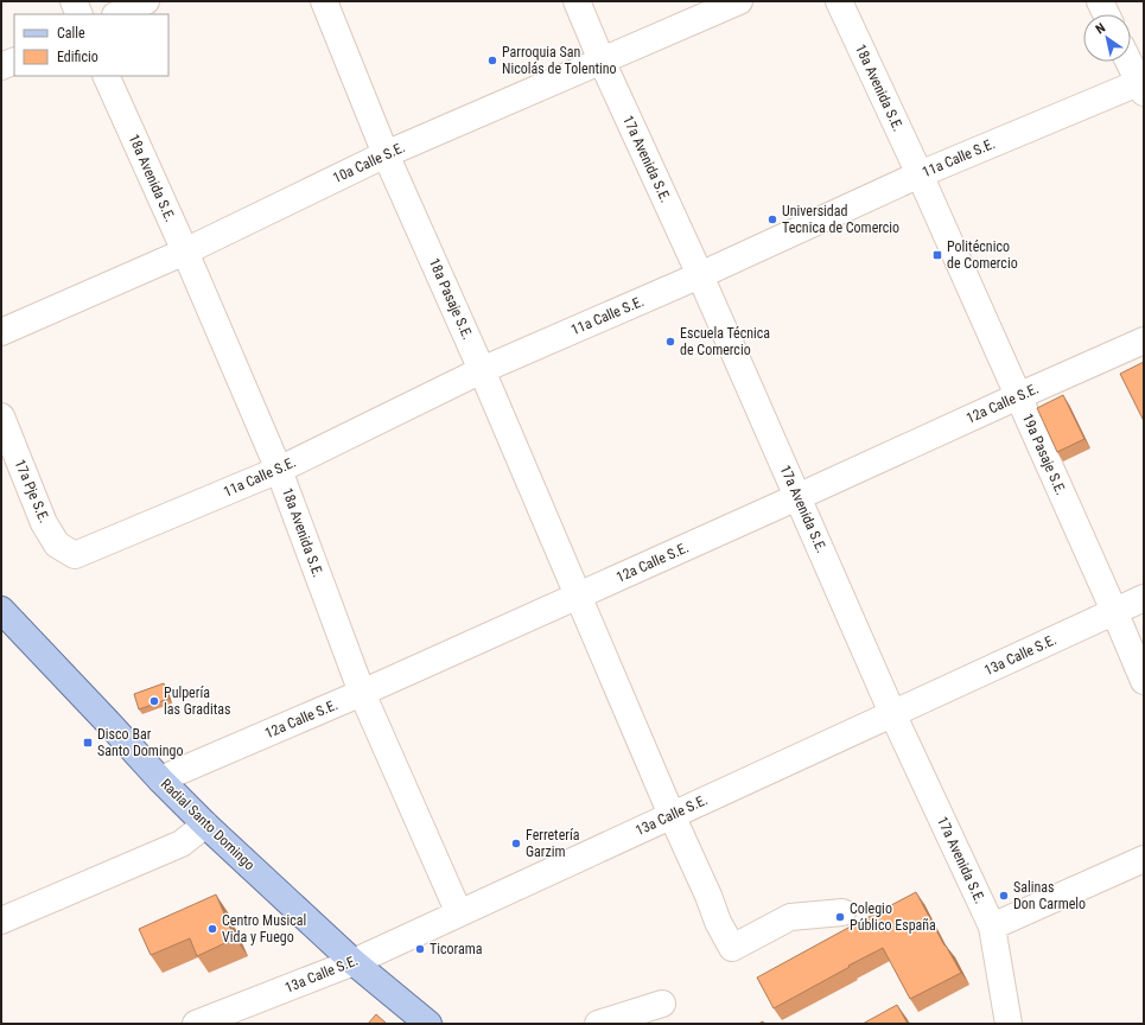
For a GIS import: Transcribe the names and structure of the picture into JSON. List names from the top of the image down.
{
  "streets": {
    "main road": ["Radial Santo Domingo"],
    "street": [
      "18a Avenida S.E.",
      "11a Calle S.E.",
      "17a Avenida S.E.",
      "10a Calle S.E.",
      "18a Pasaje S.E.",
      "12a Calle S.E.",
      "19a Pasaje S.E.",
      "17a Pje S.E.",
      "13a Calle S.E."
    ]
  },
  "crossings": [
    ["18a Avenida S.E.", "11a Calle S.E."],
    ["18a Avenida S.E.", "10a Calle S.E."],
    ["18a Avenida S.E.", "12a Calle S.E."],
    ["18a Avenida S.E.", "19a Pasaje S.E."],
    ["18a Avenida S.E.", "13a Calle S.E."],
    ["11a Calle S.E.", "17a Avenida S.E."],
    ["11a Calle S.E.", "18a Pasaje S.E."],
    ["11a Calle S.E.", "19a Pasaje S.E."],
    ["11a Calle S.E.", "17a Pje S.E."],
    ["17a Avenida S.E.", "10a Calle S.E."],
    ["17a Avenida S.E.", "12a Calle S.E."],
    ["17a Avenida S.E.", "13a Calle S.E."],
    ["10a Calle S.E.", "18a Pasaje S.E."],
    ["18a Pasaje S.E.", "12a Calle S.E."],
    ["12a Calle S.E.", "19a Pasaje S.E."],
    ["12a Calle S.E.", "Radial Santo Domingo"],
    ["19a Pasaje S.E.", "13a Calle S.E."],
    ["13a Calle S.E.", "Radial Santo Domingo"]
  ],
  "places": {
    "other": [
      "Parroquia San Nicolás de Tolentino",
      "Universidad Tecnica de Comercio",
      "Escuela Técnica de Comercio",
      "Pulpería las Graditas",
      "Ferretería Garzim",
      "Salinas Don Carmelo",
      "Colegio Público España",
      "Centro Musical Vida y Fuego",
      "Ticorama"
    ],
    "transit": ["Politécnico de Comercio", "Disco Bar Santo Domingo"]
  },
  "legend": ["Calle", "Edificio"],
  "north": "top left"
}
